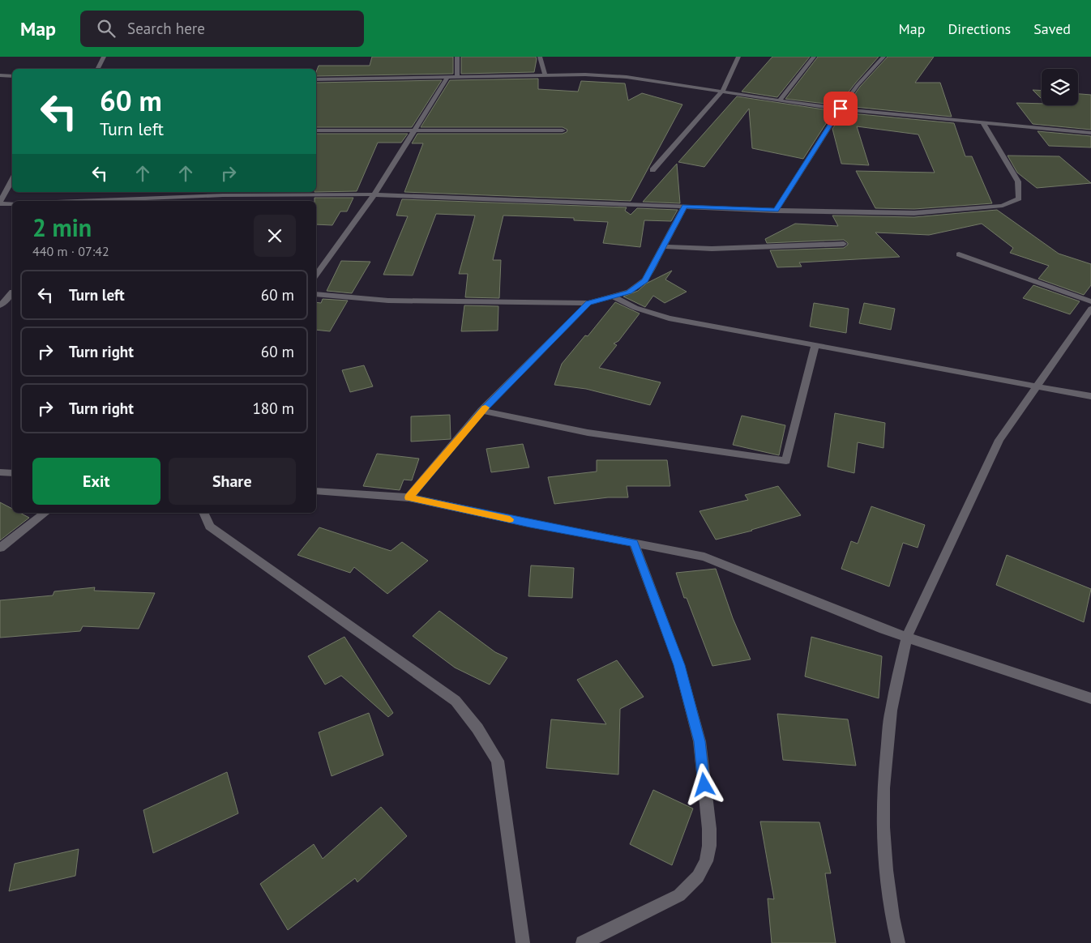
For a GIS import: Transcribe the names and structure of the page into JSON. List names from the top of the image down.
{
  "page": {
    "header": "Map",
    "search": "Search here",
    "nav": ["Map", "Directions", "Saved"],
    "turn": ["60 m", "Turn left"],
    "heading": ["2 min", "440 m · 07:42"],
    "list": [
      {
        "name": "Turn left",
        "value": "60 m"
      },
      {
        "name": "Turn right",
        "value": "60 m"
      },
      {
        "name": "Turn right",
        "value": "180 m"
      }
    ],
    "buttons": ["Exit", "Share"]
  }
}
